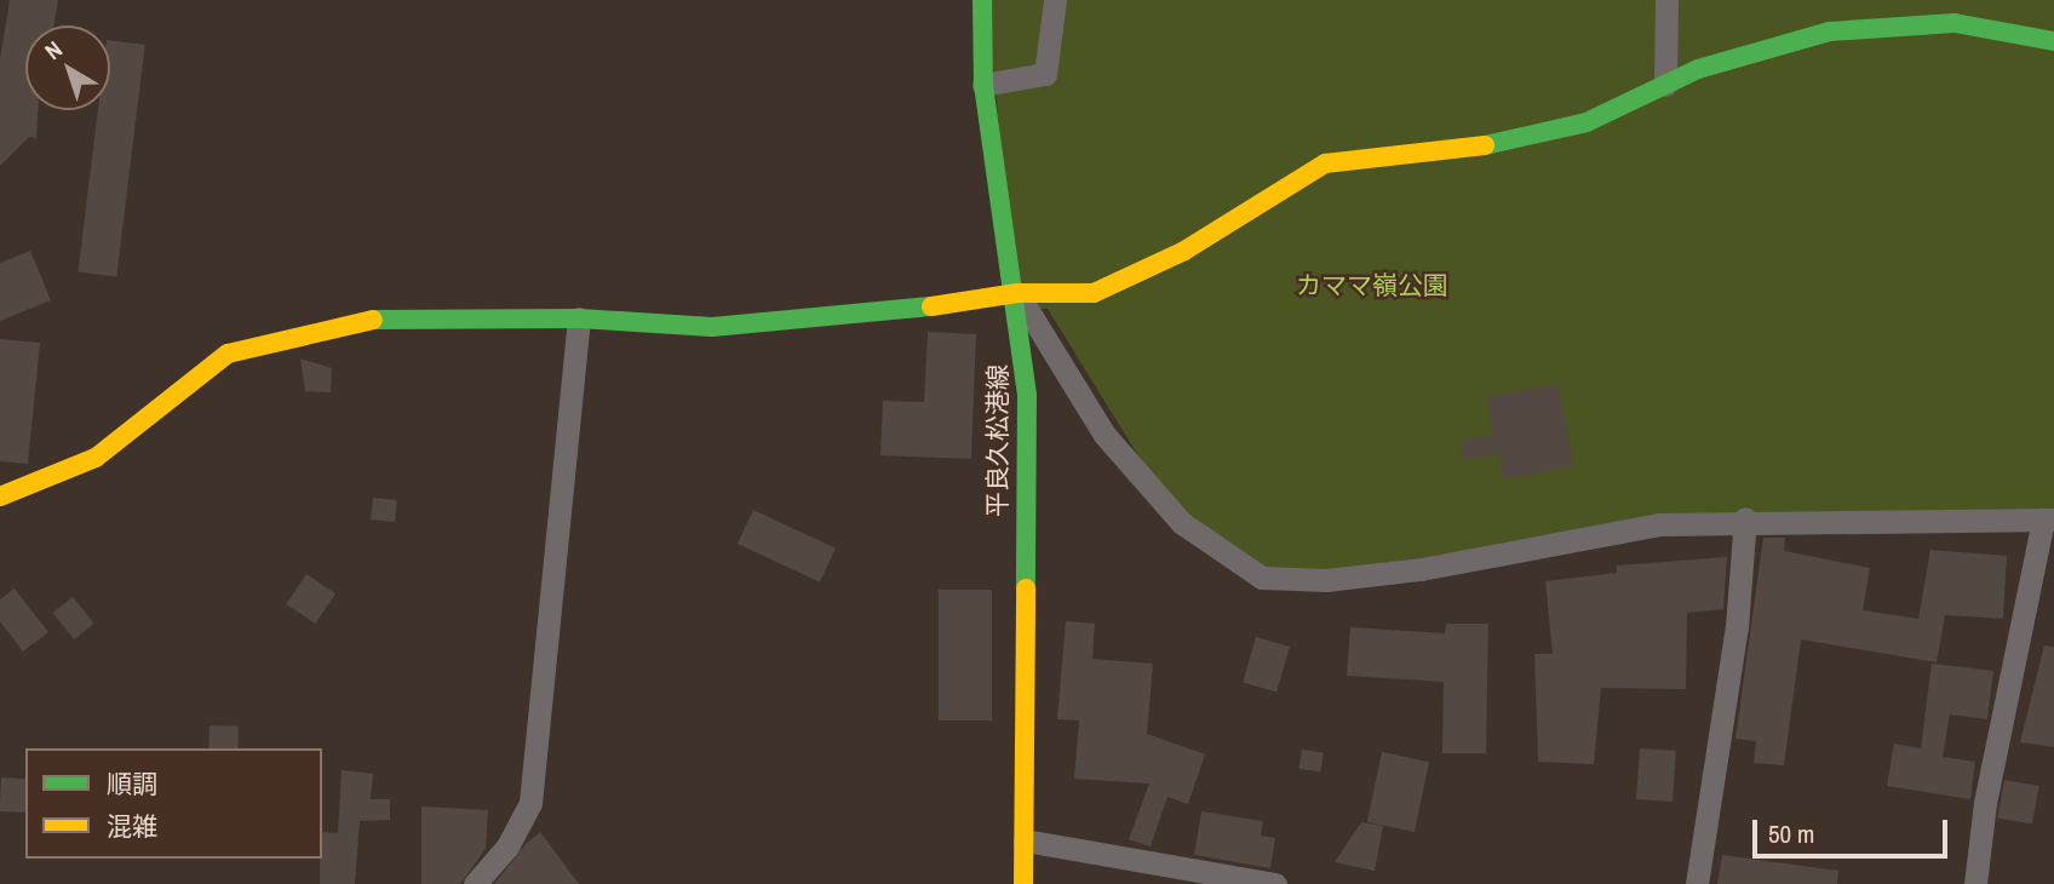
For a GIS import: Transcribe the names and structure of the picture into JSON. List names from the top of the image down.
{
  "streets": {
    "street": ["平良久松港線"]
  },
  "parks": ["カママ嶺公園"],
  "legend": ["順調", "混雑"],
  "scale_bar": "50 m",
  "north": "top left"
}
